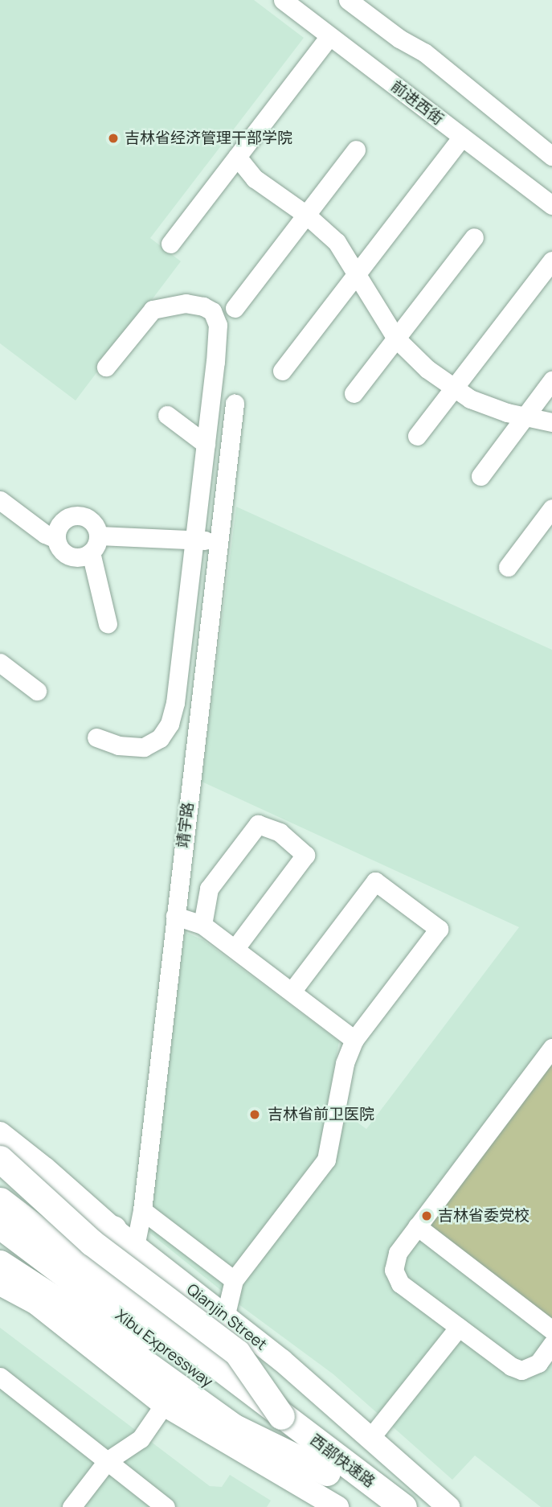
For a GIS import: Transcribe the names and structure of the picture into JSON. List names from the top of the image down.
{
  "streets": {
    "highway": ["Xibu Expressway", "西部快速路"],
    "main road": ["Qianjin Street"],
    "street": ["前进西街", "靖宇路"]
  },
  "crossings": [
    ["靖宇路", "Qianjin Street"],
    ["Xibu Expressway", "西部快速路"]
  ],
  "places": ["吉林省经济管理干部学院", "吉林省前卫医院", "吉林省委党校"]
}
